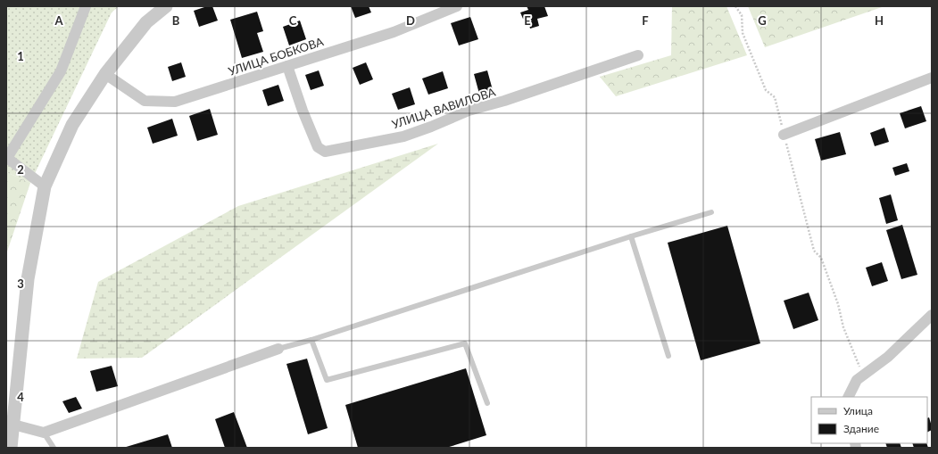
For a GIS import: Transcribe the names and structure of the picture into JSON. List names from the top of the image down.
{
  "streets": {
    "street": ["УЛИЦА БОБКОВА", "УЛИЦА ВАВИЛОВА"]
  },
  "crossings": [
    ["УЛИЦА БОБКОВА", "УЛИЦА ВАВИЛОВА"]
  ],
  "legend": ["Улица", "Здание"],
  "grid": {
    "columns": [
      "A",
      "B",
      "C",
      "D",
      "E",
      "F",
      "G",
      "H"
    ],
    "rows": [
      "1",
      "2",
      "3",
      "4"
    ]
  }
}
